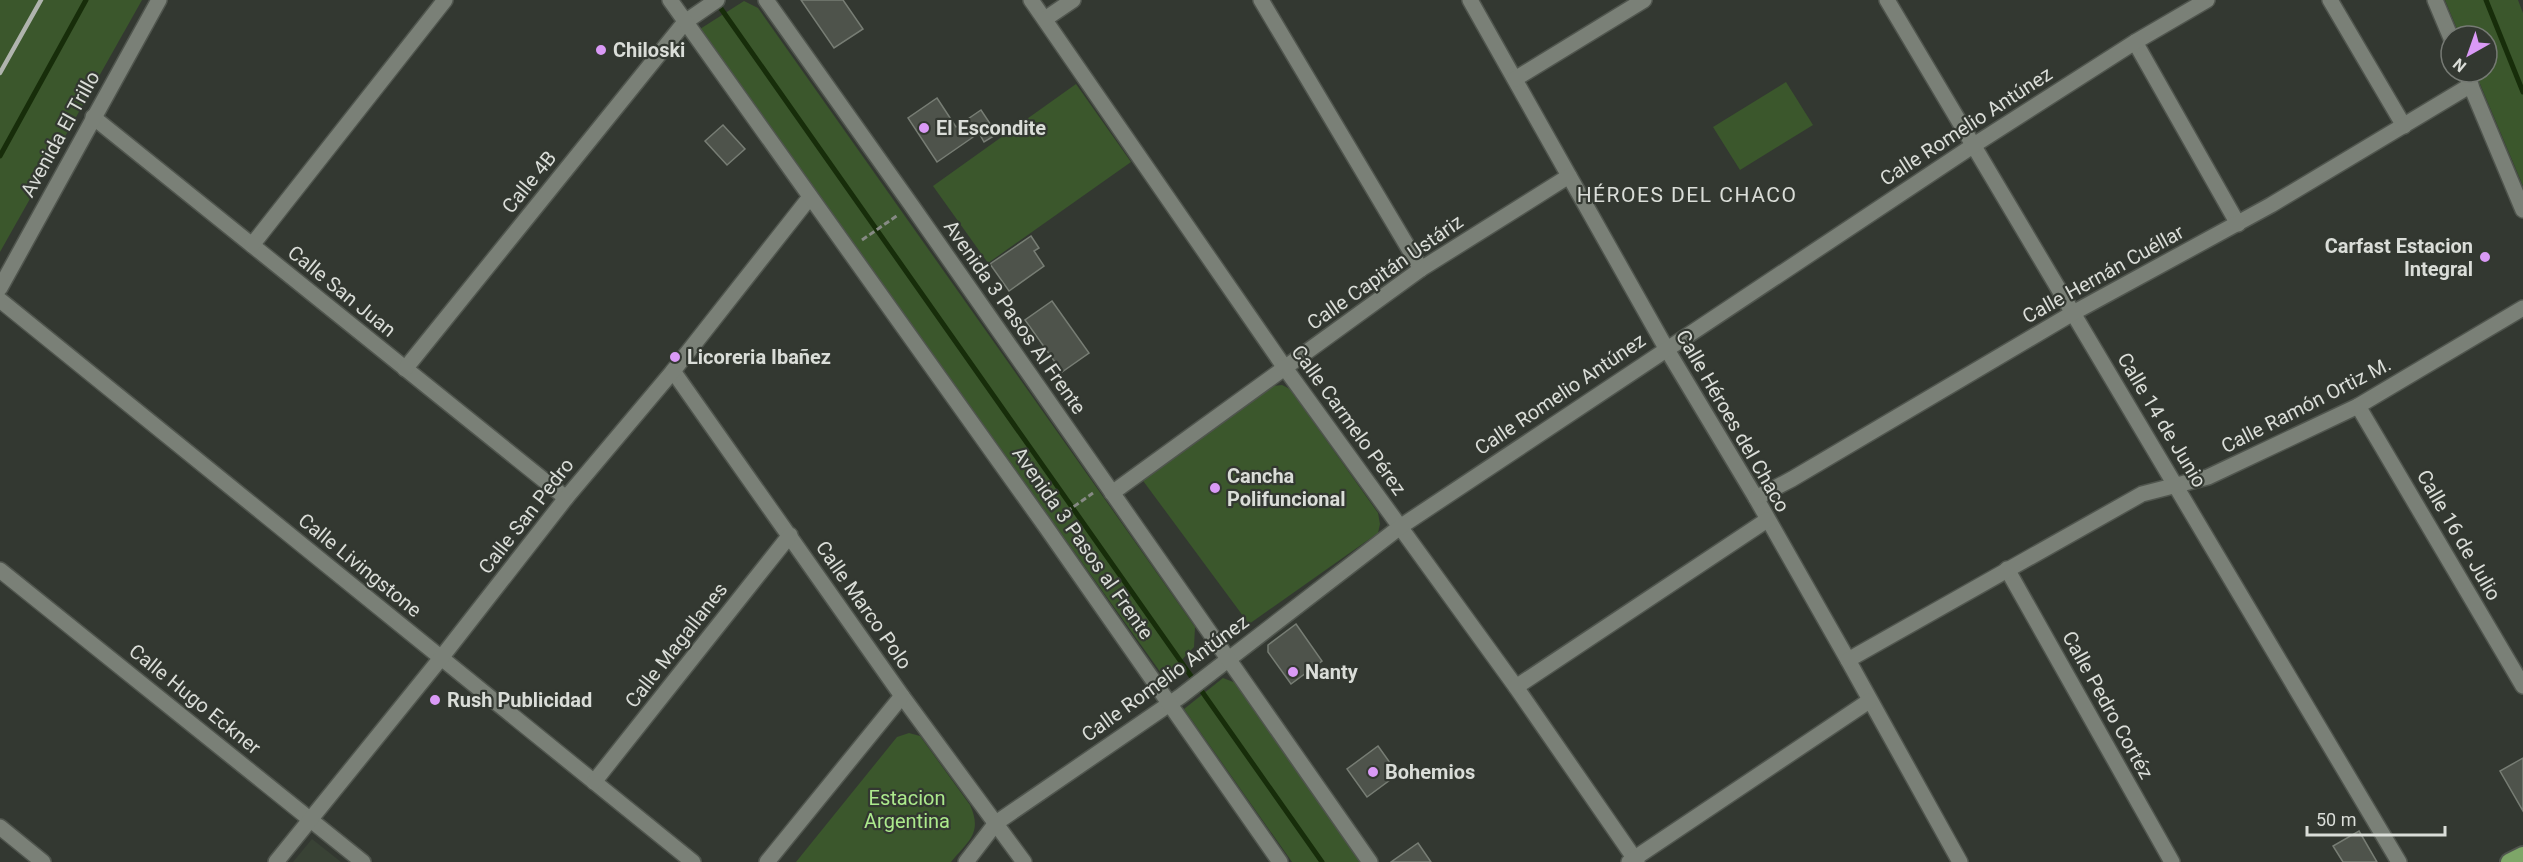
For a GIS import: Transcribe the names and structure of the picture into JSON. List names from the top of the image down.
{
  "streets": {
    "street": [
      "Calle Romelio Antúnez",
      "Avenida El Trillo",
      "Calle 4B",
      "Calle Capitán Ustáriz",
      "Calle Hernán Cuéllar",
      "Calle San Juan",
      "Avenida 3 Pasos Al Frente",
      "Calle Ramón Ortiz M.",
      "Calle Carmelo Pérez",
      "Calle 14 de Junio",
      "Calle Héroes del Chaco",
      "Calle San Pedro",
      "Calle 16 de Julio",
      "Avenida 3 Pasos al Frente",
      "Calle Livingstone",
      "Calle Marco Polo",
      "Calle Magallanes",
      "Calle Hugo Eckner",
      "Calle Pedro Cortéz"
    ]
  },
  "crossings": [
    ["Calle Romelio Antúnez", "Avenida 3 Pasos Al Frente"],
    ["Calle Romelio Antúnez", "Calle Carmelo Pérez"],
    ["Calle Romelio Antúnez", "Calle 14 de Junio"],
    ["Calle Romelio Antúnez", "Calle Héroes del Chaco"],
    ["Calle Romelio Antúnez", "Avenida 3 Pasos al Frente"],
    ["Calle Romelio Antúnez", "Calle Marco Polo"],
    ["Avenida El Trillo", "Calle San Juan"],
    ["Calle 4B", "Calle San Juan"],
    ["Calle Capitán Ustáriz", "Avenida 3 Pasos Al Frente"],
    ["Calle Capitán Ustáriz", "Calle Carmelo Pérez"],
    ["Calle Capitán Ustáriz", "Calle Héroes del Chaco"],
    ["Calle Hernán Cuéllar", "Calle 14 de Junio"],
    ["Calle Hernán Cuéllar", "Calle Héroes del Chaco"],
    ["Calle San Juan", "Calle San Pedro"],
    ["Calle Ramón Ortiz M.", "Calle 14 de Junio"],
    ["Calle Ramón Ortiz M.", "Calle Héroes del Chaco"],
    ["Calle Ramón Ortiz M.", "Calle 16 de Julio"],
    ["Calle Ramón Ortiz M.", "Calle Pedro Cortéz"],
    ["Calle San Pedro", "Avenida 3 Pasos al Frente"],
    ["Calle San Pedro", "Calle Livingstone"],
    ["Calle San Pedro", "Calle Marco Polo"],
    ["Calle San Pedro", "Calle Hugo Eckner"],
    ["Calle Livingstone", "Calle Magallanes"],
    ["Calle Marco Polo", "Calle Magallanes"]
  ],
  "districts": ["HÉROES DEL CHACO"],
  "parks": ["Estacion Argentina"],
  "places": [
    "Chiloski",
    "El Escondite",
    "Carfast Estacion Integral",
    "Licoreria Ibañez",
    "Cancha Polifuncional",
    "Nanty",
    "Rush Publicidad",
    "Bohemios"
  ],
  "scale_bar": "50 m",
  "north": "bottom left"
}
